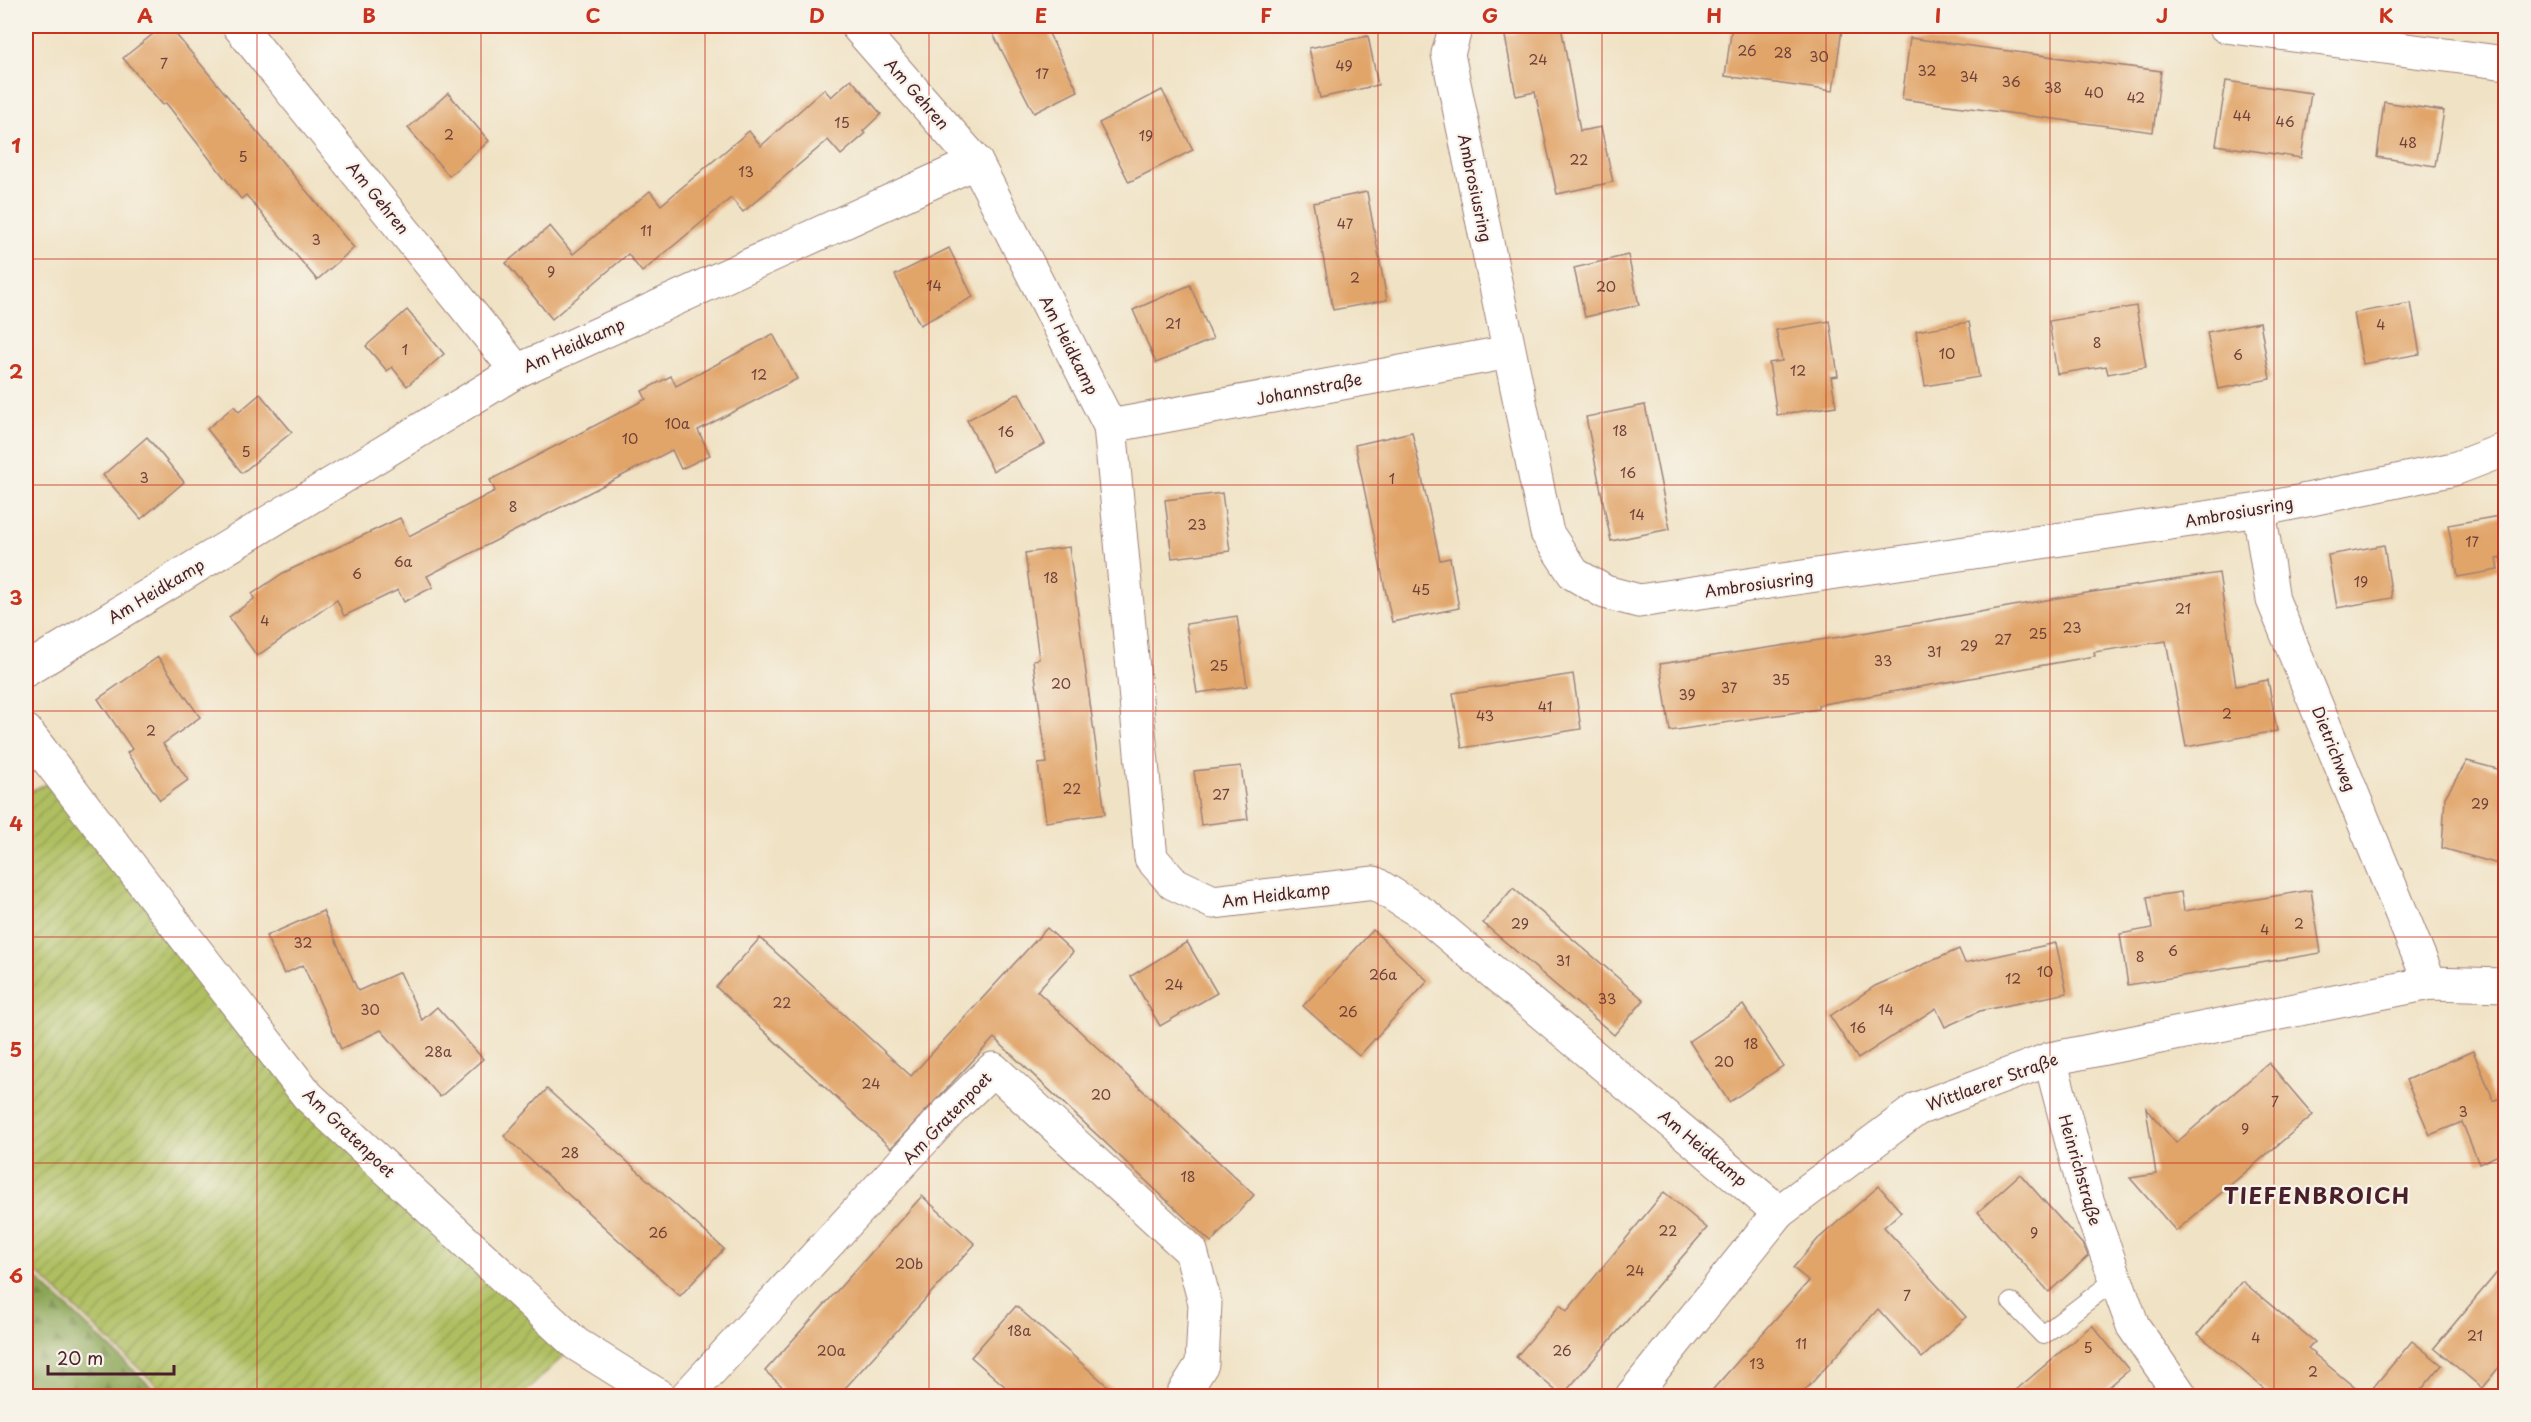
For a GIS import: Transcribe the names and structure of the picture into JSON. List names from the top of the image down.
{
  "streets": {
    "street": [
      "Am Gehren",
      "Ambrosiusring",
      "Am Heidkamp",
      "Johannstraße",
      "Dietrichweg",
      "Wittlaerer Straße",
      "Am Gratenpoet",
      "Heinrichstraße"
    ]
  },
  "crossings": [
    ["Am Gehren", "Am Heidkamp"],
    ["Ambrosiusring", "Johannstraße"],
    ["Ambrosiusring", "Dietrichweg"],
    ["Am Heidkamp", "Johannstraße"],
    ["Am Heidkamp", "Wittlaerer Straße"],
    ["Dietrichweg", "Wittlaerer Straße"],
    ["Wittlaerer Straße", "Heinrichstraße"]
  ],
  "districts": ["TIEFENBROICH"],
  "house_numbers": [
    "26",
    "28",
    "30",
    "24",
    "7",
    "49",
    "32",
    "17",
    "34",
    "36",
    "38",
    "40",
    "42",
    "44",
    "46",
    "15",
    "2",
    "19",
    "48",
    "5",
    "22",
    "13",
    "47",
    "11",
    "3",
    "9",
    "2",
    "14",
    "20",
    "21",
    "4",
    "8",
    "1",
    "10",
    "6",
    "12",
    "12",
    "10a",
    "18",
    "16",
    "10",
    "5",
    "16",
    "3",
    "1",
    "8",
    "14",
    "23",
    "17",
    "6a",
    "6",
    "18",
    "19",
    "45",
    "21",
    "4",
    "23",
    "25",
    "27",
    "29",
    "31",
    "33",
    "25",
    "35",
    "20",
    "37",
    "39",
    "41",
    "2",
    "43",
    "2",
    "22",
    "27",
    "29",
    "29",
    "2",
    "4",
    "32",
    "6",
    "8",
    "31",
    "10",
    "26a",
    "12",
    "24",
    "33",
    "22",
    "30",
    "14",
    "26",
    "16",
    "18",
    "28a",
    "20",
    "24",
    "20",
    "7",
    "3",
    "9",
    "28",
    "18",
    "22",
    "26",
    "9",
    "20b",
    "24",
    "7",
    "18a",
    "21",
    "4",
    "11",
    "5",
    "20a",
    "26",
    "13",
    "2"
  ],
  "scale_bar": "20 m",
  "grid": {
    "columns": [
      "A",
      "B",
      "C",
      "D",
      "E",
      "F",
      "G",
      "H",
      "I",
      "J",
      "K"
    ],
    "rows": [
      "1",
      "2",
      "3",
      "4",
      "5",
      "6"
    ]
  }
}
